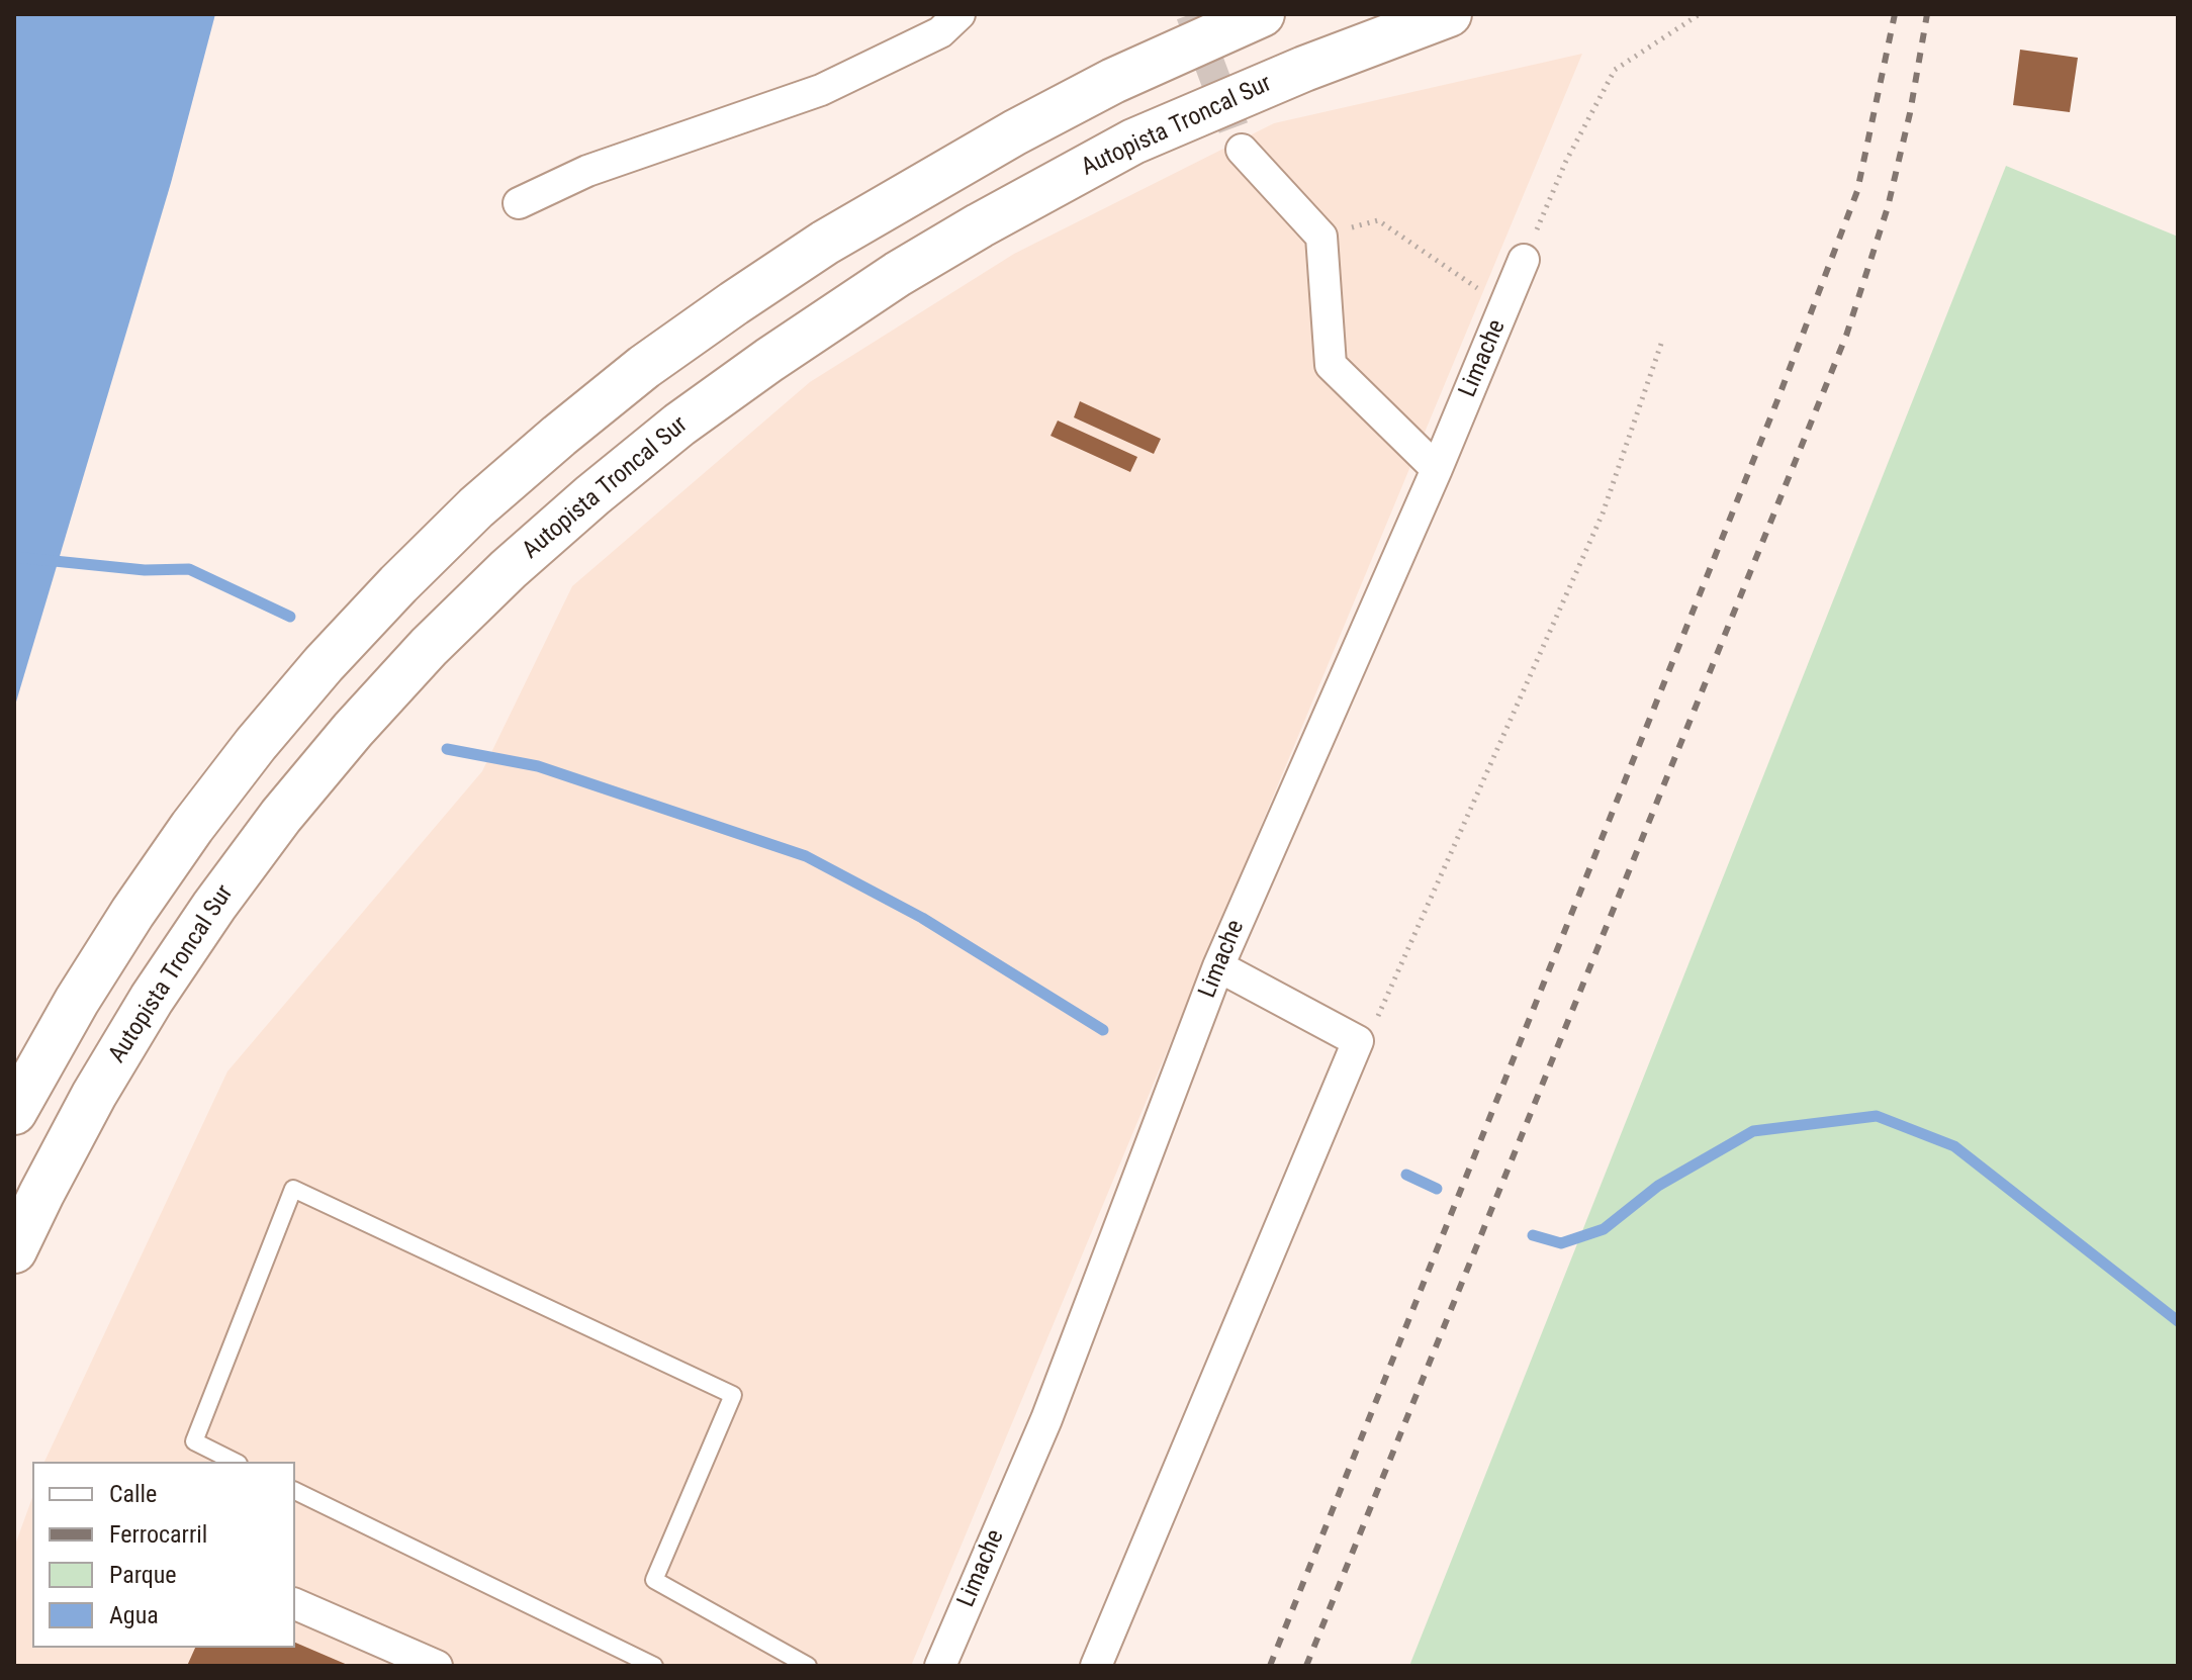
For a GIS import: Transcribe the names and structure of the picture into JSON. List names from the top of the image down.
{
  "streets": {
    "highway": ["Autopista Troncal Sur"],
    "street": ["Limache"]
  },
  "legend": [
    "Calle",
    "Ferrocarril",
    "Parque",
    "Agua"
  ]
}
